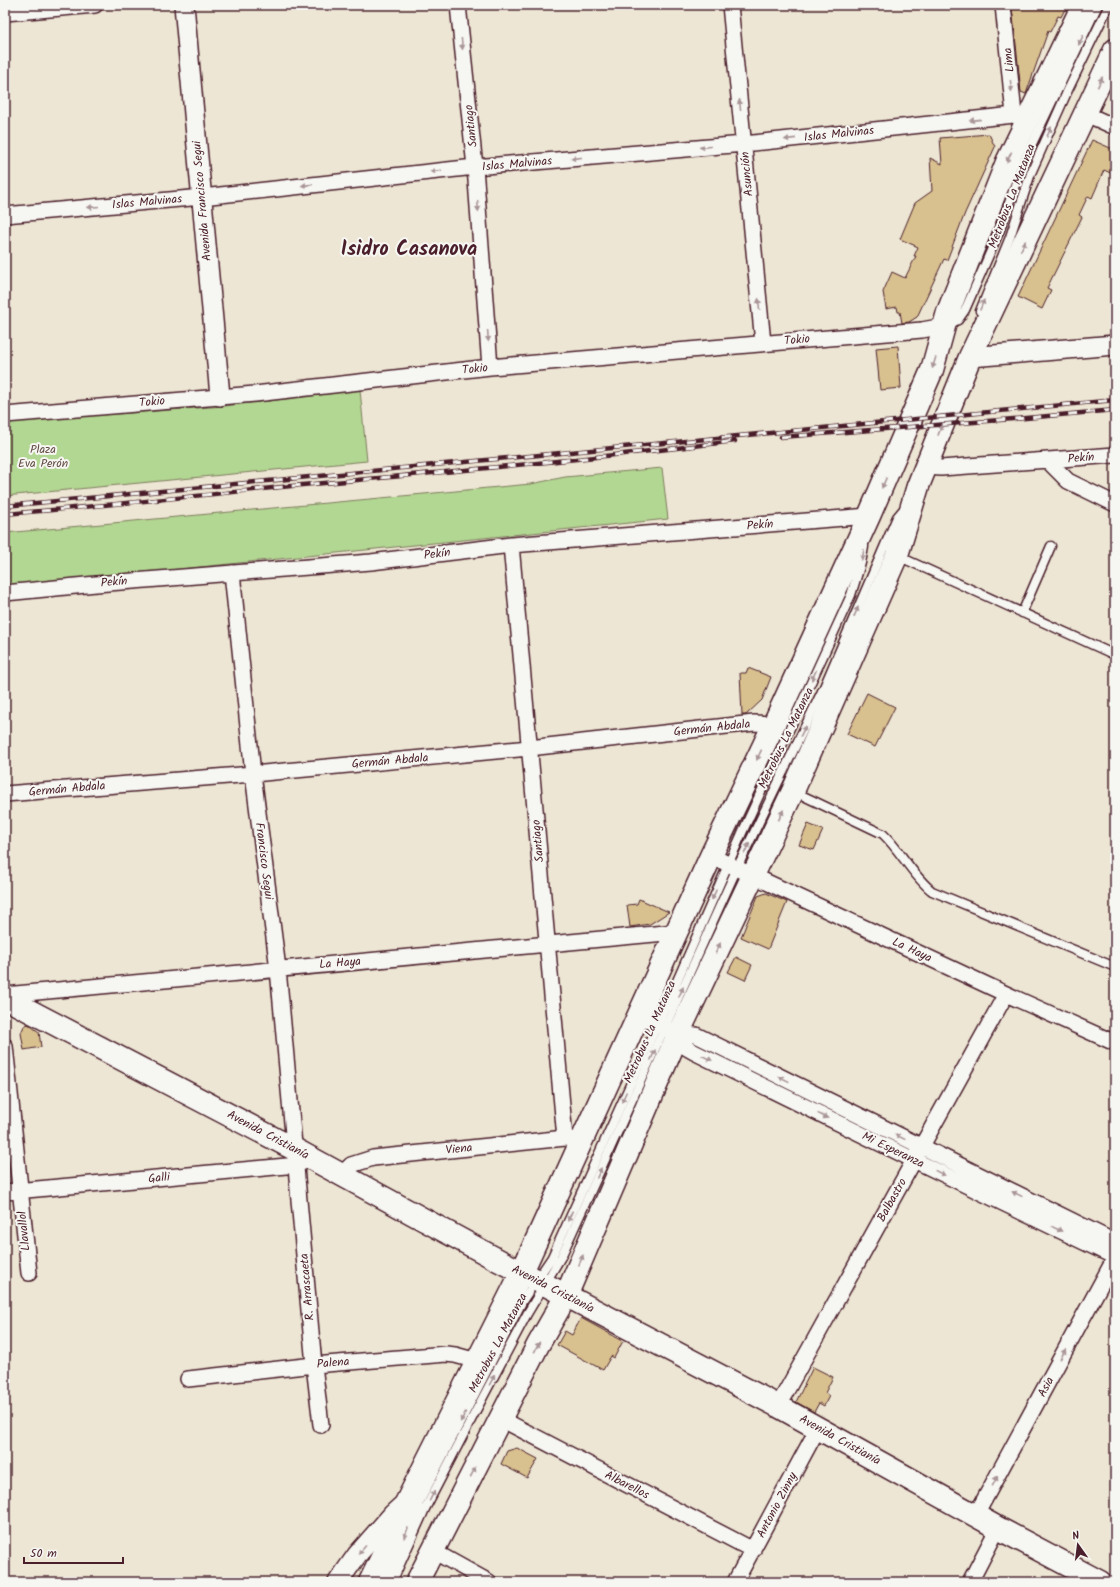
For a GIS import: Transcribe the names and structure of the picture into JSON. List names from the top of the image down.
{
  "streets": {
    "main road": ["Avenida Cristianía"],
    "street": [
      "Lima",
      "Santiago",
      "Islas Malvinas",
      "Asunción",
      "Avenida Francisco Segui",
      "Tokio",
      "Pekín",
      "Germán Abdala",
      "Francisco Segui",
      "La Haya",
      "Viena",
      "Mi Esperanza",
      "Galli",
      "Balbastro",
      "Llavallol",
      "R. Arrascaeta",
      "Palena",
      "Asia",
      "Albarellos",
      "Antonio Zinny"
    ],
    "lane": ["Metrobus La Matanza"]
  },
  "crossings": [
    ["Lima", "Islas Malvinas"],
    ["Santiago", "Islas Malvinas"],
    ["Santiago", "Tokio"],
    ["Santiago", "Pekín"],
    ["Santiago", "Germán Abdala"],
    ["Santiago", "La Haya"],
    ["Santiago", "Viena"],
    ["Islas Malvinas", "Asunción"],
    ["Islas Malvinas", "Avenida Francisco Segui"],
    ["Asunción", "Tokio"],
    ["Metrobus La Matanza", "Tokio"],
    ["Metrobus La Matanza", "Pekín"],
    ["Metrobus La Matanza", "La Haya"],
    ["Metrobus La Matanza", "Avenida Cristianía"],
    ["Metrobus La Matanza", "Mi Esperanza"],
    ["Avenida Francisco Segui", "Tokio"],
    ["Pekín", "Francisco Segui"],
    ["Germán Abdala", "Francisco Segui"],
    ["Francisco Segui", "La Haya"],
    ["Francisco Segui", "Avenida Cristianía"],
    ["Francisco Segui", "Galli"],
    ["Francisco Segui", "R. Arrascaeta"],
    ["La Haya", "Balbastro"],
    ["Avenida Cristianía", "Viena"],
    ["Avenida Cristianía", "Galli"],
    ["Avenida Cristianía", "Balbastro"],
    ["Avenida Cristianía", "R. Arrascaeta"],
    ["Avenida Cristianía", "Asia"],
    ["Avenida Cristianía", "Antonio Zinny"],
    ["Mi Esperanza", "Balbastro"],
    ["Mi Esperanza", "Asia"],
    ["Galli", "Llavallol"],
    ["Galli", "R. Arrascaeta"],
    ["R. Arrascaeta", "Palena"],
    ["Albarellos", "Antonio Zinny"]
  ],
  "one_way": [
    "Lima",
    "Santiago",
    "Islas Malvinas",
    "Asunción",
    "Asia"
  ],
  "districts": ["Isidro Casanova"],
  "parks": ["Plaza Eva Perón"],
  "scale_bar": "50 m",
  "north": "top"
}
